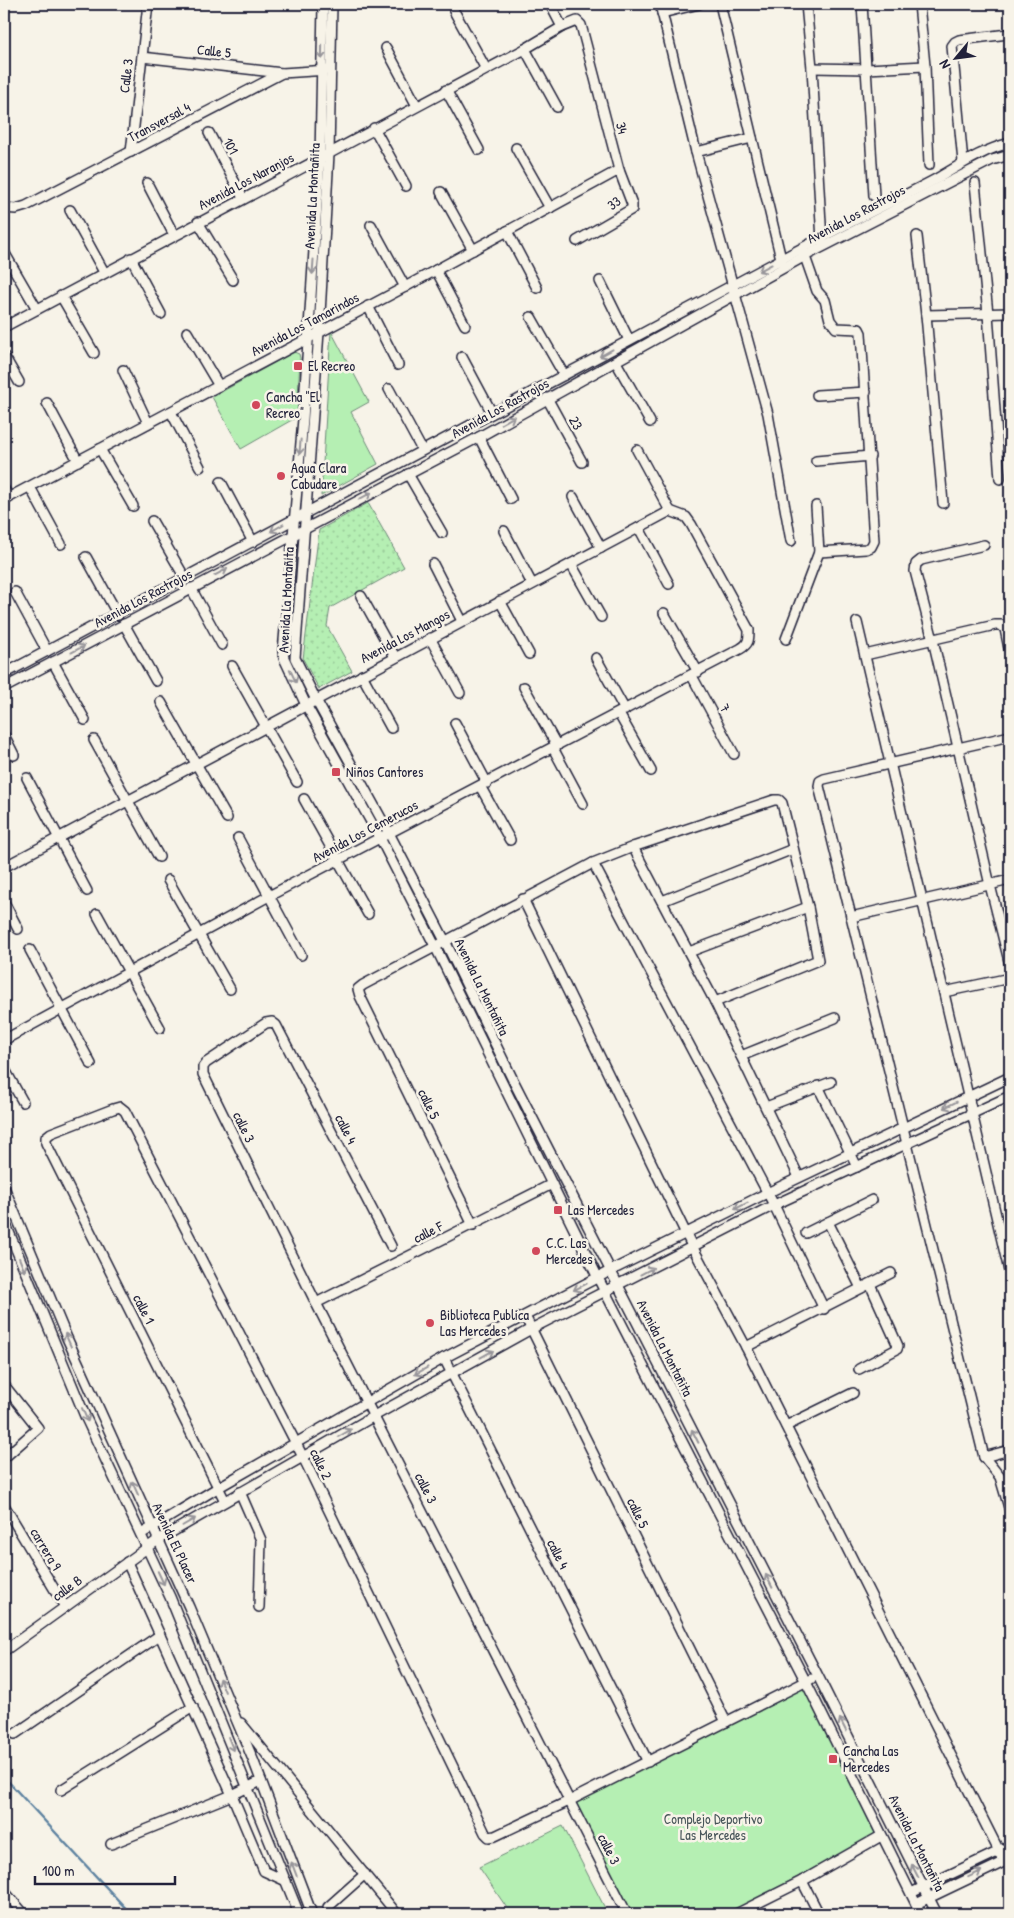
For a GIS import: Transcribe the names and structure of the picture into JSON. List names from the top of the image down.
{
  "streets": {
    "street": [
      "Calle 5",
      "Calle 3",
      "Transversal 4",
      "34",
      "101",
      "Avenida Los Naranjos",
      "Avenida La Montañita",
      "33",
      "Avenida Los Rastrojos",
      "Avenida Los Tamarindos",
      "23",
      "Avenida Los Mangos",
      "7",
      "Avenida Los Cemerucos",
      "calle 5",
      "calle 3",
      "calle 4",
      "calle F",
      "calle 1",
      "calle 2",
      "Avenida El Placer",
      "carrera 9",
      "calle B"
    ]
  },
  "crossings": [
    ["Calle 5", "Calle 3"],
    ["Calle 5", "Transversal 4"],
    ["Calle 3", "Transversal 4"],
    ["Transversal 4", "Avenida La Montañita"],
    ["34", "Avenida Los Naranjos"],
    ["34", "33"],
    ["34", "Avenida Los Tamarindos"],
    ["101", "Avenida Los Naranjos"],
    ["Avenida Los Naranjos", "Avenida La Montañita"],
    ["Avenida La Montañita", "Avenida Los Rastrojos"],
    ["Avenida La Montañita", "Avenida Los Tamarindos"],
    ["Avenida La Montañita", "Avenida Los Mangos"],
    ["Avenida La Montañita", "Avenida Los Cemerucos"],
    ["Avenida La Montañita", "calle 5"],
    ["Avenida La Montañita", "calle F"],
    ["Avenida La Montañita", "calle B"],
    ["33", "Avenida Los Tamarindos"],
    ["Avenida Los Rastrojos", "23"],
    ["Avenida Los Mangos", "Avenida Los Cemerucos"],
    ["7", "Avenida Los Cemerucos"],
    ["calle 5", "calle F"],
    ["calle 5", "calle B"],
    ["calle 3", "calle 4"],
    ["calle 3", "calle F"],
    ["calle 3", "calle 2"],
    ["calle 3", "calle B"],
    ["calle 4", "calle B"],
    ["calle 1", "calle 2"],
    ["calle 1", "calle B"],
    ["calle 2", "calle B"],
    ["Avenida El Placer", "calle B"],
    ["carrera 9", "calle B"]
  ],
  "parks": ["Complejo Deportivo Las Mercedes"],
  "places": {
    "transit": [
      "El Recreo",
      "Niños Cantores",
      "Las Mercedes",
      "Cancha Las Mercedes"
    ],
    "other": [
      "Cancha \"El Recreo\"",
      "Agua Clara Cabudare",
      "C.C. Las Mercedes",
      "Biblioteca Publica Las Mercedes"
    ]
  },
  "scale_bar": "100 m",
  "north": "bottom left"
}
